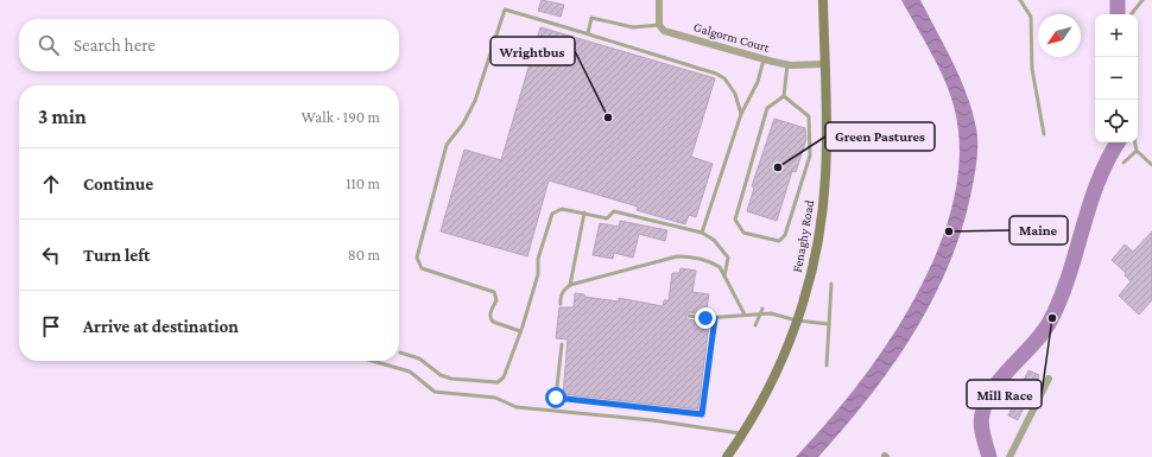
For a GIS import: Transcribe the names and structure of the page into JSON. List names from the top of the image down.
{
  "streets": {
    "street": ["Galgorm Court", "Fenaghy Road"]
  },
  "crossings": [
    ["Galgorm Court", "Fenaghy Road"]
  ],
  "places": [
    "Wrightbus",
    "Green Pastures",
    "Maine",
    "Mill Race"
  ],
  "north": "bottom left",
  "page": {
    "map_buttons": ["+", "−"],
    "search": "Search here",
    "heading": ["3 min", "Walk · 190 m"],
    "list": [
      ["Continue", "110 m"],
      ["Turn left", "80 m"],
      "Arrive at destination"
    ]
  }
}
